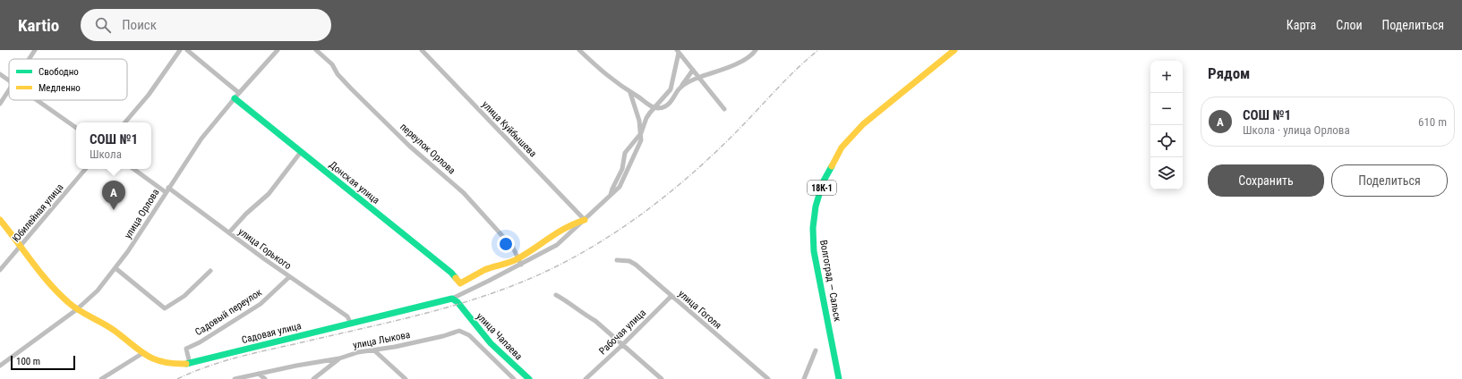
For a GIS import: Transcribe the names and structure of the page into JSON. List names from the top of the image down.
{
  "streets": {
    "street": [
      "улица Куйбышева",
      "переулок Орлова",
      "Донская улица",
      "18К-1",
      "Юбилейная улица",
      "улица Орлова",
      "улица Горького",
      "Волгоград — Сальск",
      "улица Гоголя",
      "Садовый переулок",
      "Рабочая улица",
      "Садовая улица",
      "улица Чапаева",
      "улица Лыкова"
    ]
  },
  "crossings": [
    ["улица Куйбышева", "Садовая улица"],
    ["переулок Орлова", "Садовая улица"],
    ["Донская улица", "улица Орлова"],
    ["Донская улица", "Садовая улица"],
    ["Юбилейная улица", "Садовая улица"],
    ["улица Орлова", "улица Горького"],
    ["улица Орлова", "Садовая улица"],
    ["улица Горького", "Садовый переулок"],
    ["улица Горького", "Садовая улица"],
    ["улица Гоголя", "Рабочая улица"],
    ["Садовый переулок", "Садовая улица"],
    ["Садовая улица", "улица Чапаева"]
  ],
  "legend": ["Свободно", "Медленно"],
  "scale_bar": "100 m",
  "page": {
    "header": "Kartio",
    "search": "Поиск",
    "nav": ["Карта", "Слои", "Поделиться"],
    "heading": "Рядом",
    "map_buttons": ["+", "−"],
    "list": [
      {
        "mark": "A",
        "name": "СОШ №1",
        "note": "Школа · улица Орлова",
        "value": "610 m"
      }
    ],
    "popup": ["СОШ №1", "Школа"],
    "buttons": ["Сохранить", "Поделиться"],
    "pins": "A",
    "scale": "100 m"
  }
}
